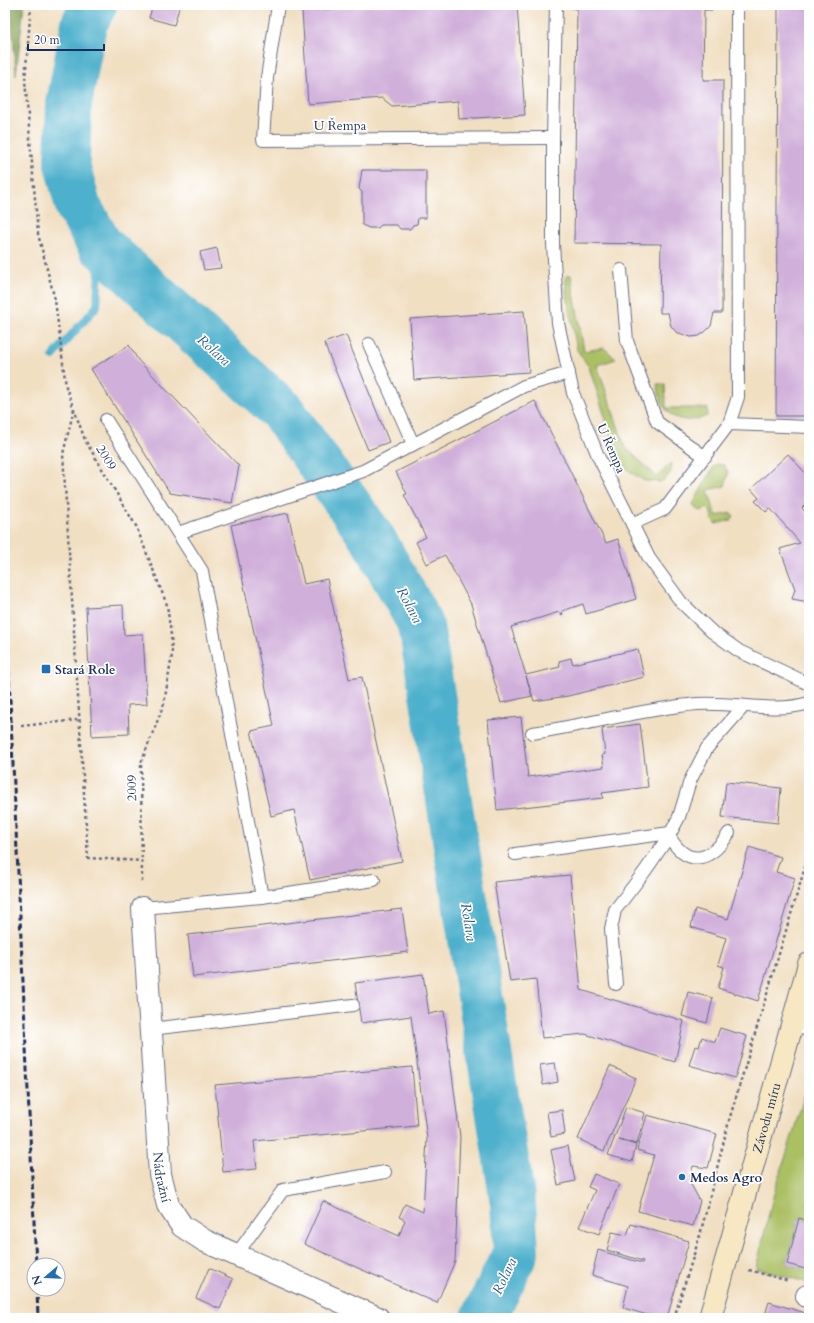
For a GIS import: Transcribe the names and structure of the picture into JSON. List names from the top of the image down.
{
  "streets": {
    "main road": ["Závodu míru"],
    "street": ["Nádražní"],
    "lane": ["U Řempa"],
    "path": ["2009"]
  },
  "crossings": [
    ["2009", "Nádražní"]
  ],
  "water": ["Rolava"],
  "places": {
    "transit": ["Stará Role"],
    "other": ["Medos Agro"]
  },
  "scale_bar": "20 m",
  "north": "left"
}
